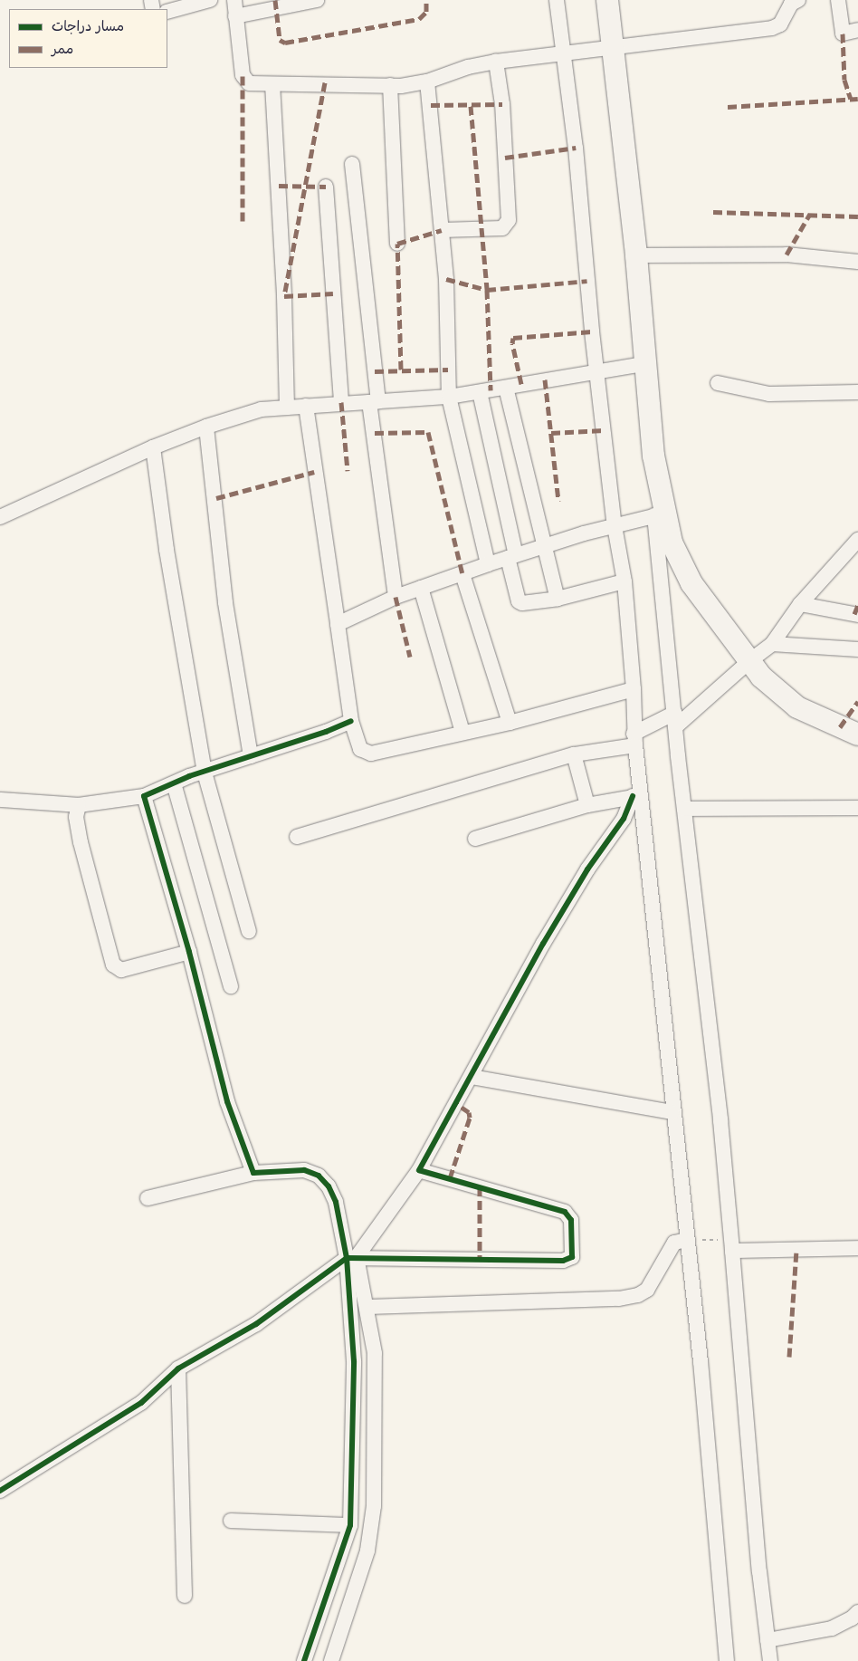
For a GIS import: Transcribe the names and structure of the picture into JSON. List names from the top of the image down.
{
  "legend": ["مسار دراجات", "ممر"]
}
